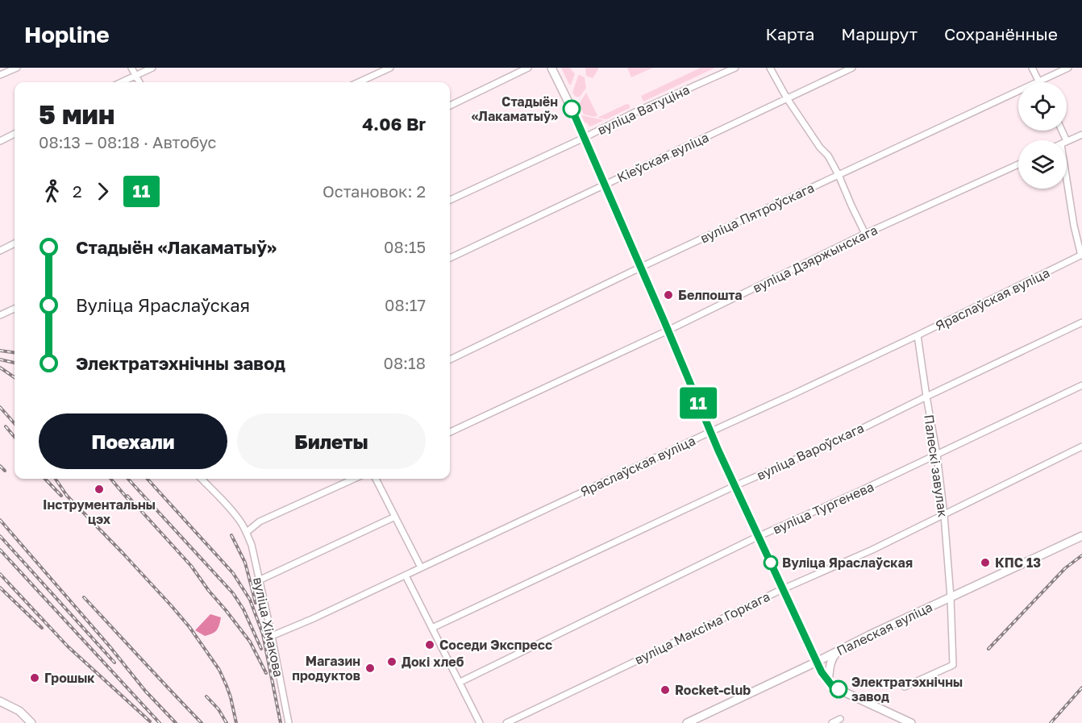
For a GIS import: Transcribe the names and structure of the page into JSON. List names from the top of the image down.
{
  "streets": {
    "main road": ["Палеская вуліца"],
    "street": [
      "вуліца Ватуціна",
      "Кіеўская вуліца",
      "вуліца Пятроўскага",
      "вуліца Дзяржынскага",
      "Яраслаўская вуліца",
      "вуліца Вароўскага",
      "Палескі завулак",
      "вуліца Тургенева",
      "вуліца Хімакова",
      "вуліца Максіма Горкага"
    ]
  },
  "crossings": [
    ["Яраслаўская вуліца", "Палескі завулак"],
    ["Яраслаўская вуліца", "вуліца Хімакова"],
    ["вуліца Вароўскага", "Палескі завулак"],
    ["Палескі завулак", "вуліца Тургенева"],
    ["Палескі завулак", "вуліца Максіма Горкага"],
    ["Палескі завулак", "Палеская вуліца"]
  ],
  "places": [
    "Стадыён «Лакаматыў»",
    "Белпошта",
    "Інструментальны цэх",
    "Вуліца Яраслаўская",
    "КПС 13",
    "Соседи Экспресс",
    "Докі хлеб",
    "Магазин продуктов",
    "Грошык",
    "Электратэхнічны завод",
    "Rocket-club"
  ],
  "lines": ["bus line 11"],
  "page": {
    "header": "Hopline",
    "nav": ["Карта", "Маршрут", "Сохранённые"],
    "on_map": "11",
    "heading": ["5 мин", "08:13 – 08:18 · Автобус", "4.06 Br"],
    "legs": ["2", "11", "Остановок: 2"],
    "list": [
      {
        "name": "Стадыён «Лакаматыў»",
        "value": "08:15"
      },
      {
        "name": "Вуліца Яраслаўская",
        "value": "08:17"
      },
      {
        "name": "Электратэхнічны завод",
        "value": "08:18"
      }
    ],
    "buttons": ["Поехали", "Билеты"]
  }
}
